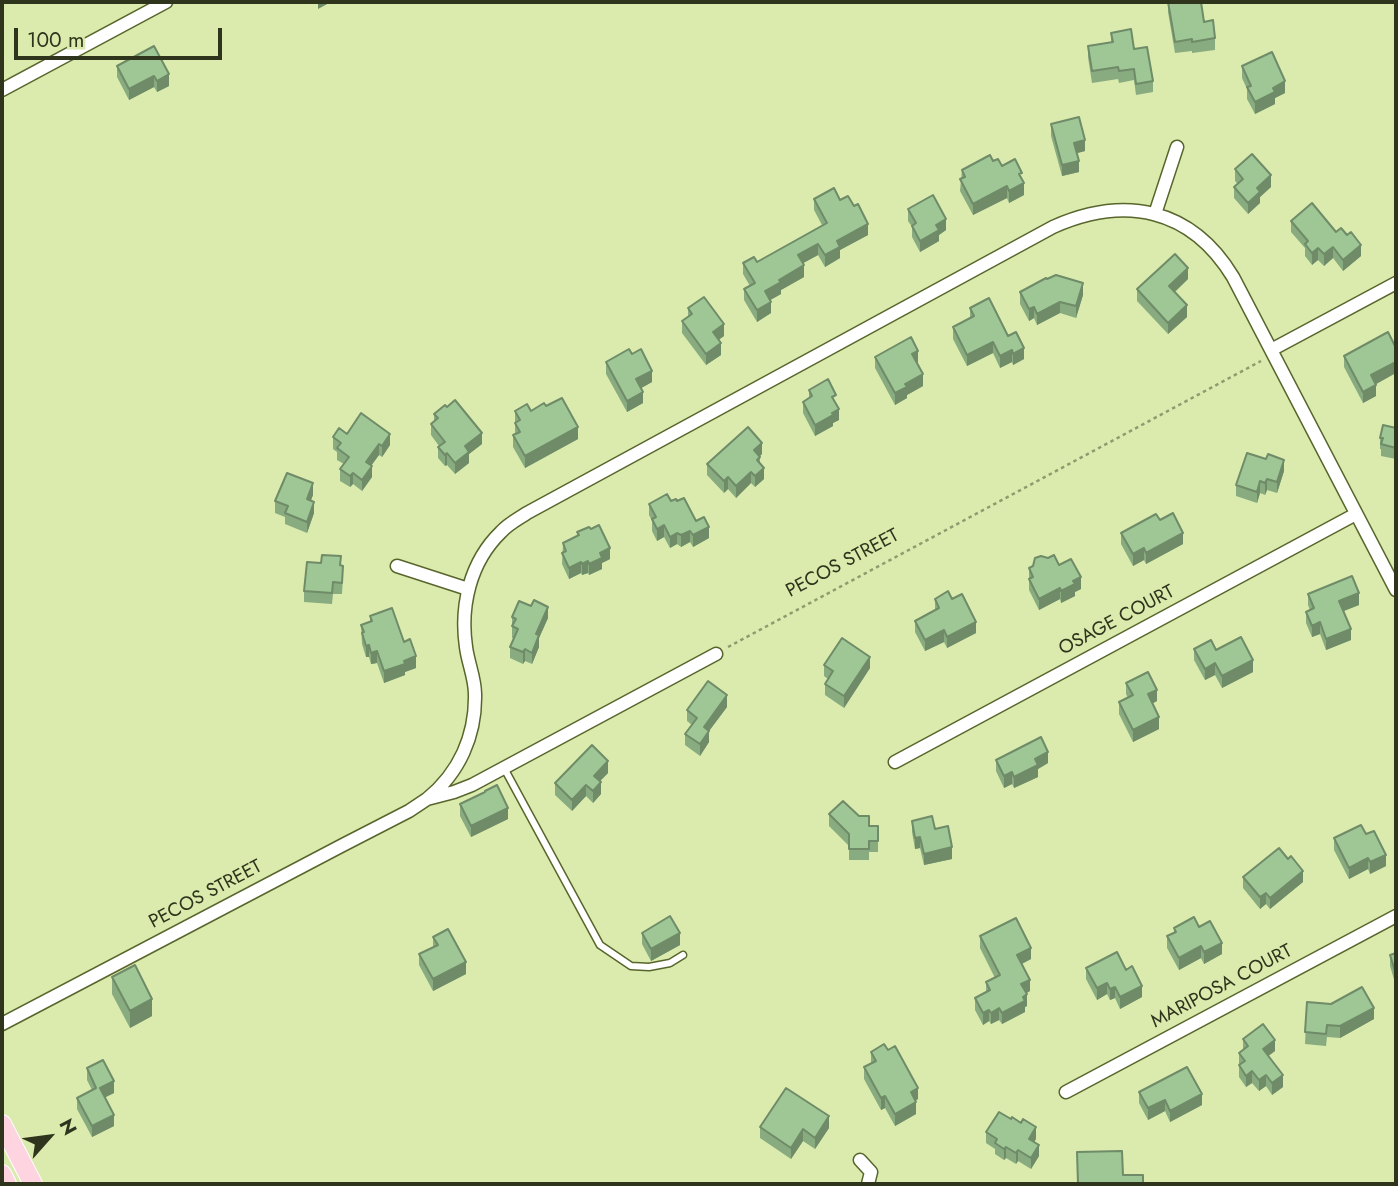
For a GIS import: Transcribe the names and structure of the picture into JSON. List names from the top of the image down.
{
  "streets": {
    "street": ["PECOS STREET", "OSAGE COURT", "MARIPOSA COURT"]
  },
  "scale_bar": "100 m",
  "north": "top right"
}
